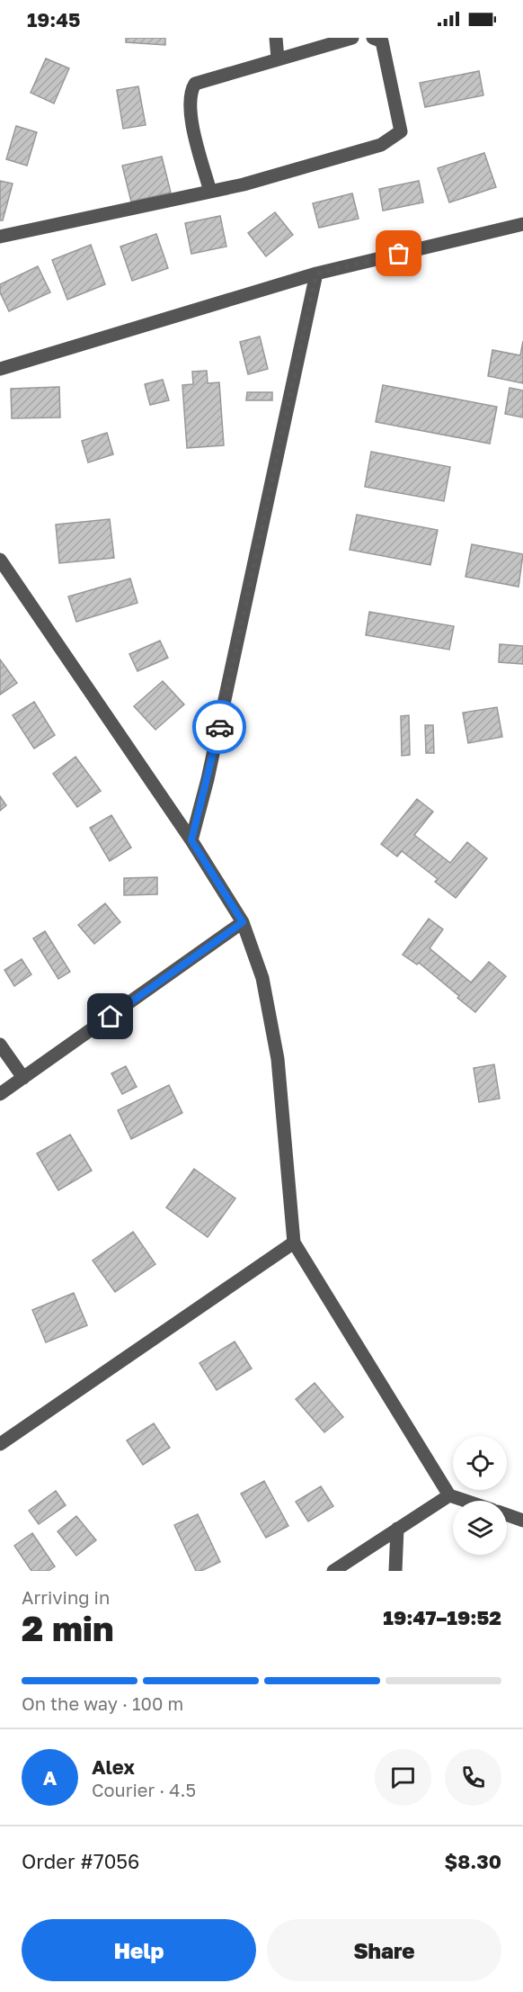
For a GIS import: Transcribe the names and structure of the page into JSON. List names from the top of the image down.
{
  "page": {
    "status": "19:45",
    "heading": ["2 min", "Arriving in", "19:47–19:52"],
    "panel": [
      "Alex",
      "Courier · 4.5",
      "Order #7056",
      "$8.30"
    ],
    "bar": "On the way · 100 m",
    "round": "A",
    "buttons": ["Help", "Share"]
  }
}
